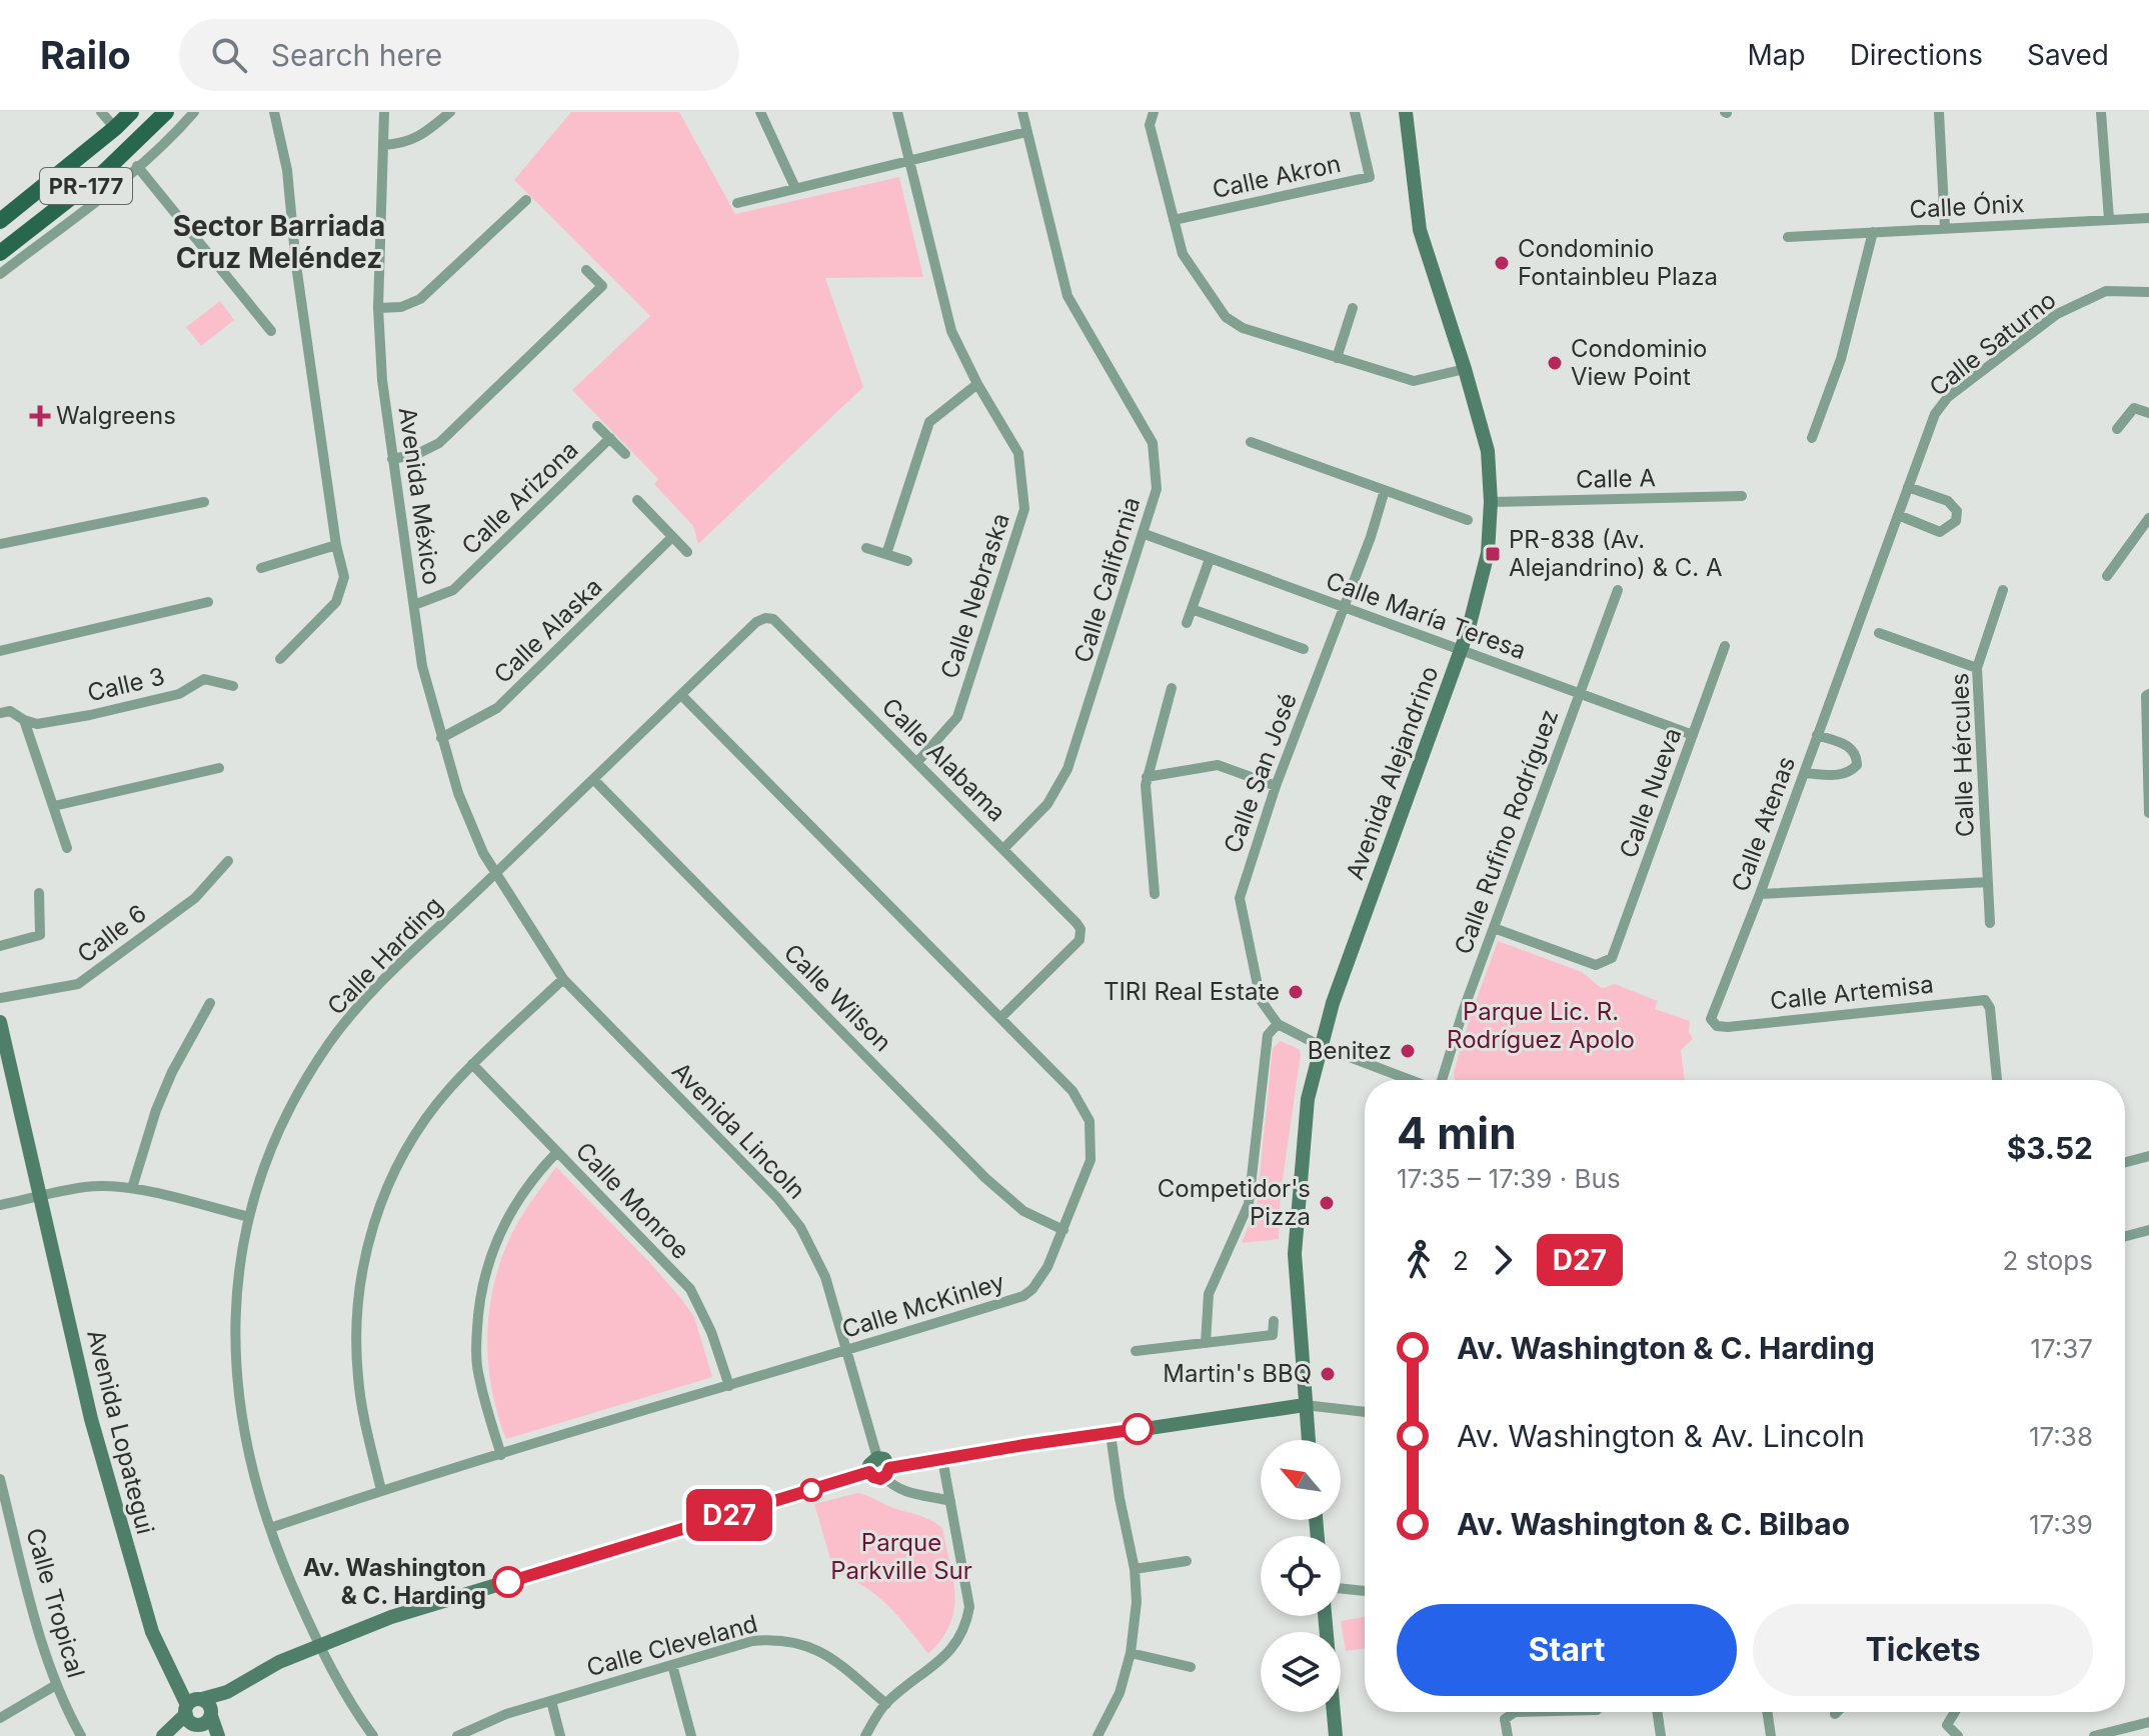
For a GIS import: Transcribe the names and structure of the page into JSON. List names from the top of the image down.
{
  "streets": {
    "main road": ["PR-177"],
    "street": [
      "Calle Akron",
      "Calle Ónix",
      "Calle Saturno",
      "Calle A",
      "Avenida México",
      "Calle Arizona",
      "Calle California",
      "Calle Nebraska",
      "Calle María Teresa",
      "Calle Alaska",
      "Calle 3",
      "Calle Hércules",
      "Calle Alabama",
      "Calle San José",
      "Avenida Alejandrino",
      "Calle Nueva",
      "Calle Atenas",
      "Calle Rufino Rodríguez",
      "Calle 6",
      "Calle Harding",
      "Calle Artemisa",
      "Calle Wilson",
      "Avenida Lincoln",
      "Calle Monroe",
      "Calle McKinley",
      "Avenida Lopategui",
      "Calle Tropical",
      "Calle Cleveland"
    ]
  },
  "crossings": [
    ["Calle Saturno", "Calle Atenas"],
    ["Calle A", "Avenida Alejandrino"],
    ["Avenida México", "Calle Arizona"],
    ["Avenida México", "Calle Alaska"],
    ["Avenida México", "Calle Harding"],
    ["Avenida México", "Avenida Lincoln"],
    ["Calle California", "Calle María Teresa"],
    ["Calle California", "Calle Alabama"],
    ["Calle Nebraska", "Calle Alabama"],
    ["Calle María Teresa", "Calle San José"],
    ["Calle María Teresa", "Avenida Alejandrino"],
    ["Calle María Teresa", "Calle Nueva"],
    ["Calle María Teresa", "Calle Rufino Rodríguez"],
    ["Calle Alabama", "Calle Harding"],
    ["Calle Alabama", "Calle McKinley"],
    ["Calle Nueva", "Calle Rufino Rodríguez"],
    ["Calle Atenas", "Calle Artemisa"],
    ["Calle Harding", "Calle Wilson"],
    ["Calle Harding", "Avenida Lincoln"],
    ["Calle Harding", "Calle McKinley"],
    ["Calle Wilson", "Calle McKinley"],
    ["Avenida Lincoln", "Calle McKinley"],
    ["Calle Monroe", "Calle McKinley"]
  ],
  "districts": ["Sector Barriada Cruz Meléndez"],
  "parks": ["Parque Lic. R. Rodríguez Apolo", "Parque Parkville Sur"],
  "places": {
    "other": [
      "Condominio Fontainbleu Plaza",
      "Condominio View Point",
      "TIRI Real Estate",
      "Benitez",
      "Competidor's Pizza",
      "Martin's BBQ",
      "Av. Washington & C. Harding"
    ],
    "health": ["Walgreens"],
    "transit": ["PR-838 (Av. Alejandrino) & C. A"]
  },
  "lines": ["bus line D27"],
  "north": "top left",
  "page": {
    "header": "Railo",
    "search": "Search here",
    "nav": ["Map", "Directions", "Saved"],
    "on_map": "D27",
    "heading": ["4 min", "17:35 – 17:39 · Bus", "$3.52"],
    "legs": ["2", "D27", "2 stops"],
    "list": [
      {
        "name": "Av. Washington & C. Harding",
        "value": "17:37"
      },
      {
        "name": "Av. Washington & Av. Lincoln",
        "value": "17:38"
      },
      {
        "name": "Av. Washington & C. Bilbao",
        "value": "17:39"
      }
    ],
    "buttons": ["Start", "Tickets"]
  }
}
